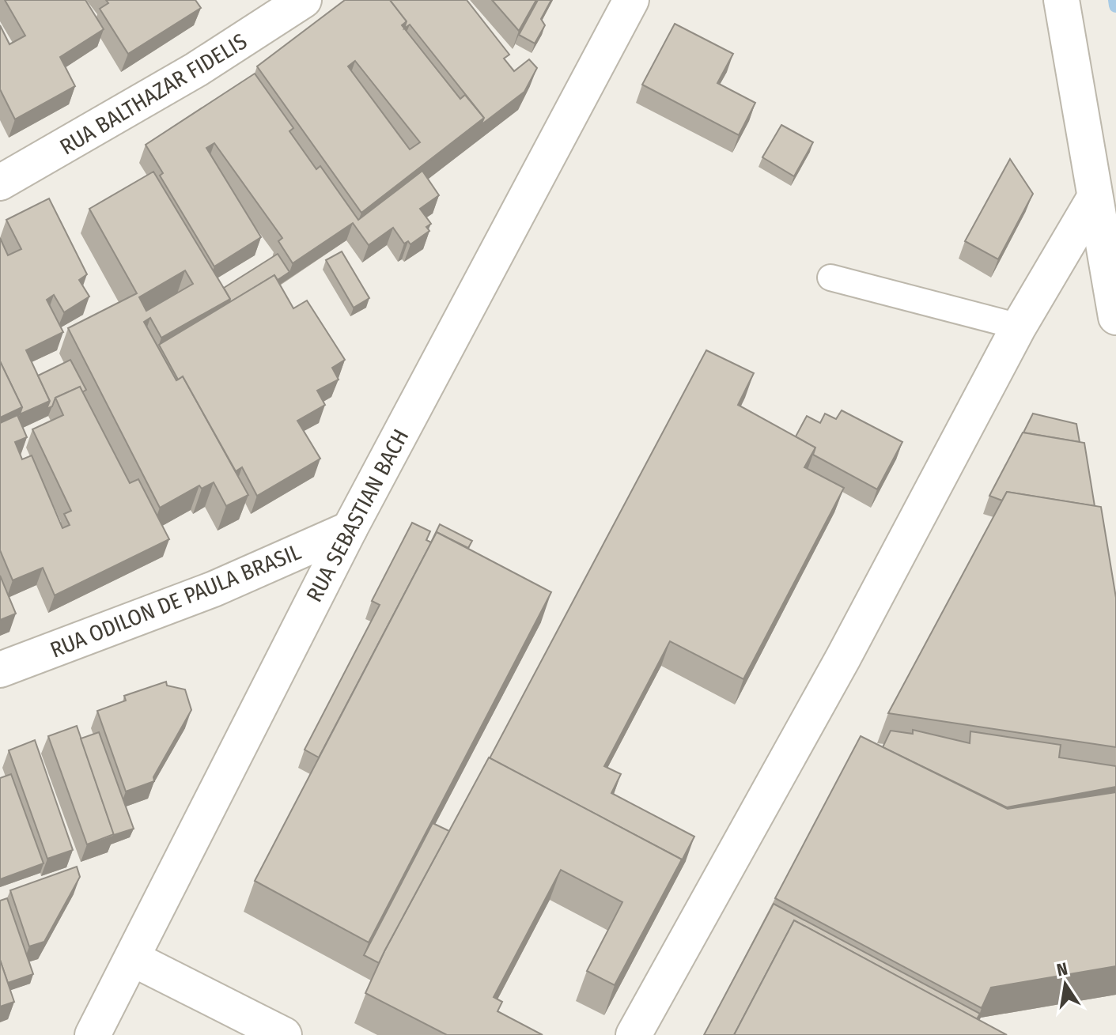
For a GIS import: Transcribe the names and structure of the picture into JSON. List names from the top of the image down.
{
  "streets": {
    "street": ["RUA BALTHAZAR FIDELIS", "RUA SEBASTIAN BACH", "RUA ODILON DE PAULA BRASIL"]
  },
  "crossings": [
    ["RUA SEBASTIAN BACH", "RUA ODILON DE PAULA BRASIL"]
  ],
  "north": "top"
}
